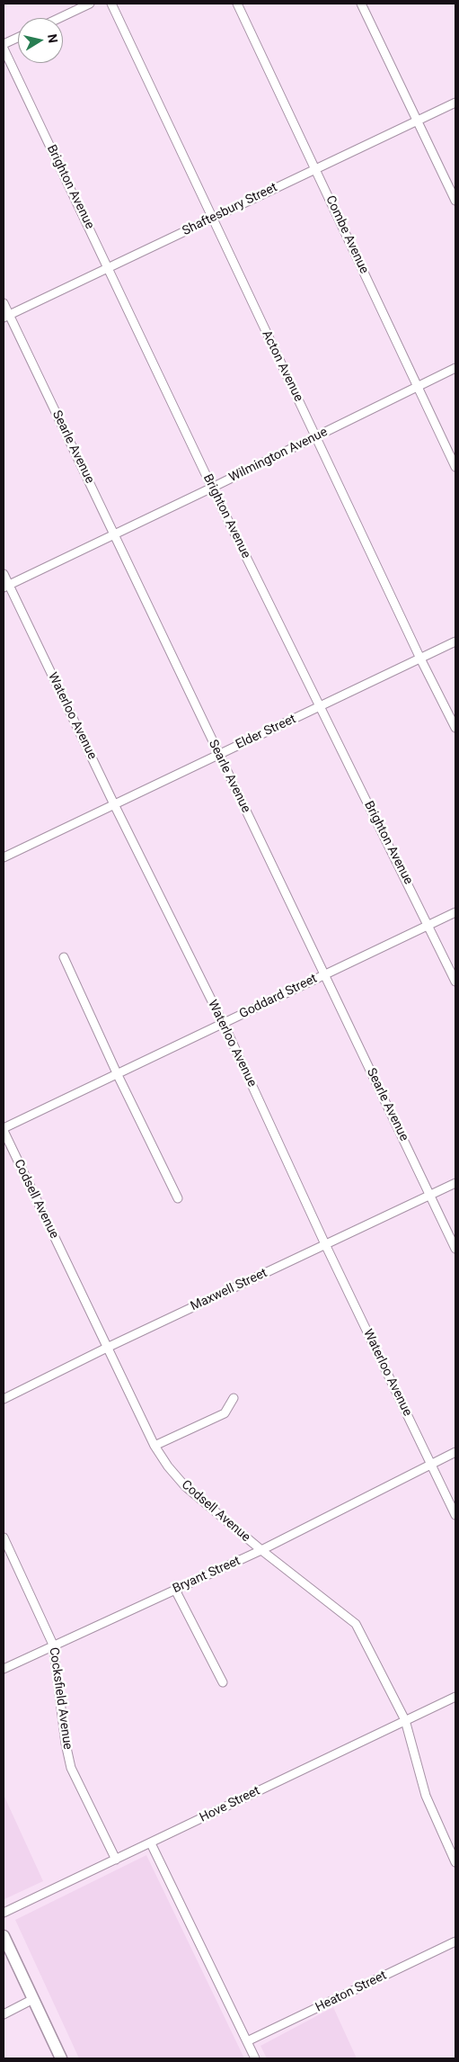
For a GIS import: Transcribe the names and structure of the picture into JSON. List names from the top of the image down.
{
  "streets": {
    "street": [
      "Brighton Avenue",
      "Shaftesbury Street",
      "Combe Avenue",
      "Acton Avenue",
      "Searle Avenue",
      "Wilmington Avenue",
      "Waterloo Avenue",
      "Elder Street",
      "Goddard Street",
      "Codsell Avenue",
      "Maxwell Street",
      "Bryant Street",
      "Cocksfield Avenue",
      "Hove Street",
      "Heaton Street"
    ]
  },
  "crossings": [
    ["Brighton Avenue", "Shaftesbury Street"],
    ["Brighton Avenue", "Wilmington Avenue"],
    ["Brighton Avenue", "Elder Street"],
    ["Brighton Avenue", "Goddard Street"],
    ["Shaftesbury Street", "Combe Avenue"],
    ["Shaftesbury Street", "Acton Avenue"],
    ["Shaftesbury Street", "Searle Avenue"],
    ["Combe Avenue", "Wilmington Avenue"],
    ["Acton Avenue", "Wilmington Avenue"],
    ["Acton Avenue", "Elder Street"],
    ["Searle Avenue", "Wilmington Avenue"],
    ["Searle Avenue", "Elder Street"],
    ["Searle Avenue", "Goddard Street"],
    ["Searle Avenue", "Maxwell Street"],
    ["Wilmington Avenue", "Waterloo Avenue"],
    ["Waterloo Avenue", "Elder Street"],
    ["Waterloo Avenue", "Goddard Street"],
    ["Waterloo Avenue", "Maxwell Street"],
    ["Waterloo Avenue", "Bryant Street"],
    ["Goddard Street", "Codsell Avenue"],
    ["Codsell Avenue", "Maxwell Street"],
    ["Codsell Avenue", "Bryant Street"],
    ["Codsell Avenue", "Hove Street"],
    ["Bryant Street", "Cocksfield Avenue"],
    ["Cocksfield Avenue", "Hove Street"]
  ],
  "north": "right"
}
